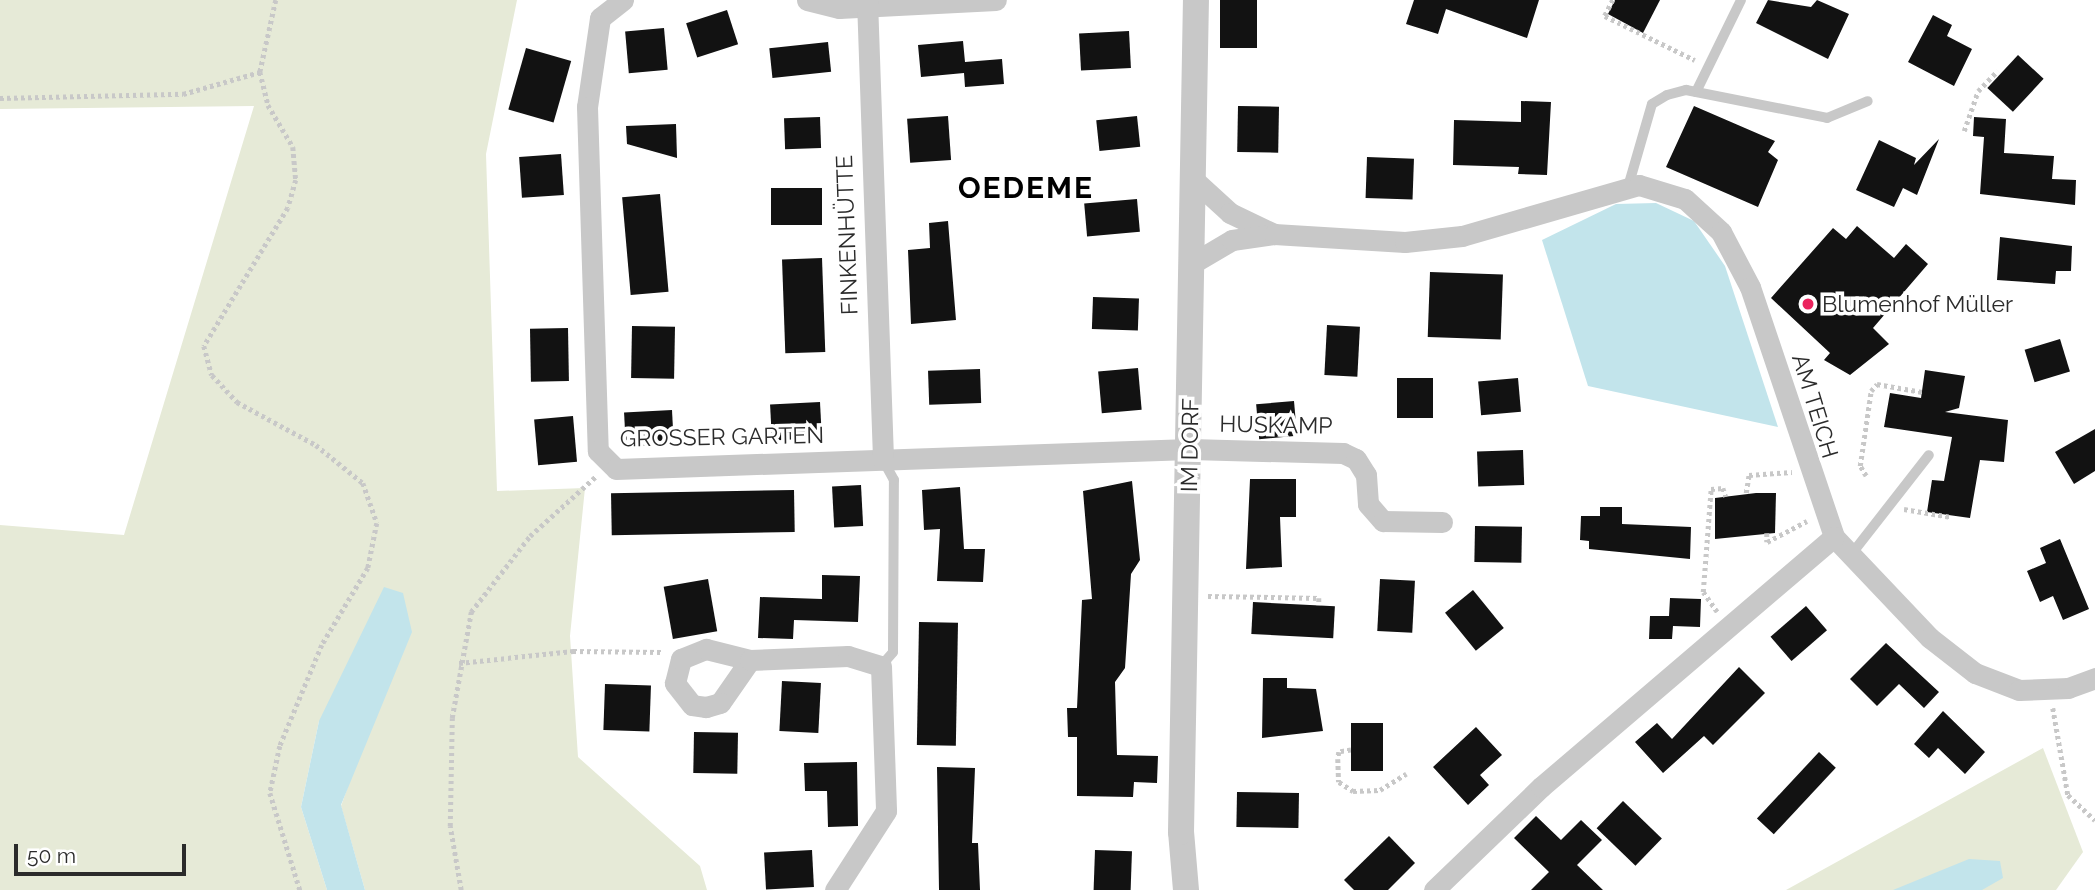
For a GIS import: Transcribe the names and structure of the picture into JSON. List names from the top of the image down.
{
  "streets": {
    "street": [
      "FINKENHÜTTE",
      "AM TEICH",
      "HUSKAMP",
      "GROSSER GARTEN",
      "IM DORF"
    ]
  },
  "crossings": [
    ["FINKENHÜTTE", "GROSSER GARTEN"],
    ["AM TEICH", "IM DORF"],
    ["HUSKAMP", "GROSSER GARTEN"],
    ["HUSKAMP", "IM DORF"],
    ["GROSSER GARTEN", "IM DORF"]
  ],
  "districts": ["OEDEME"],
  "places": ["Blumenhof Müller"],
  "scale_bar": "50 m"
}
